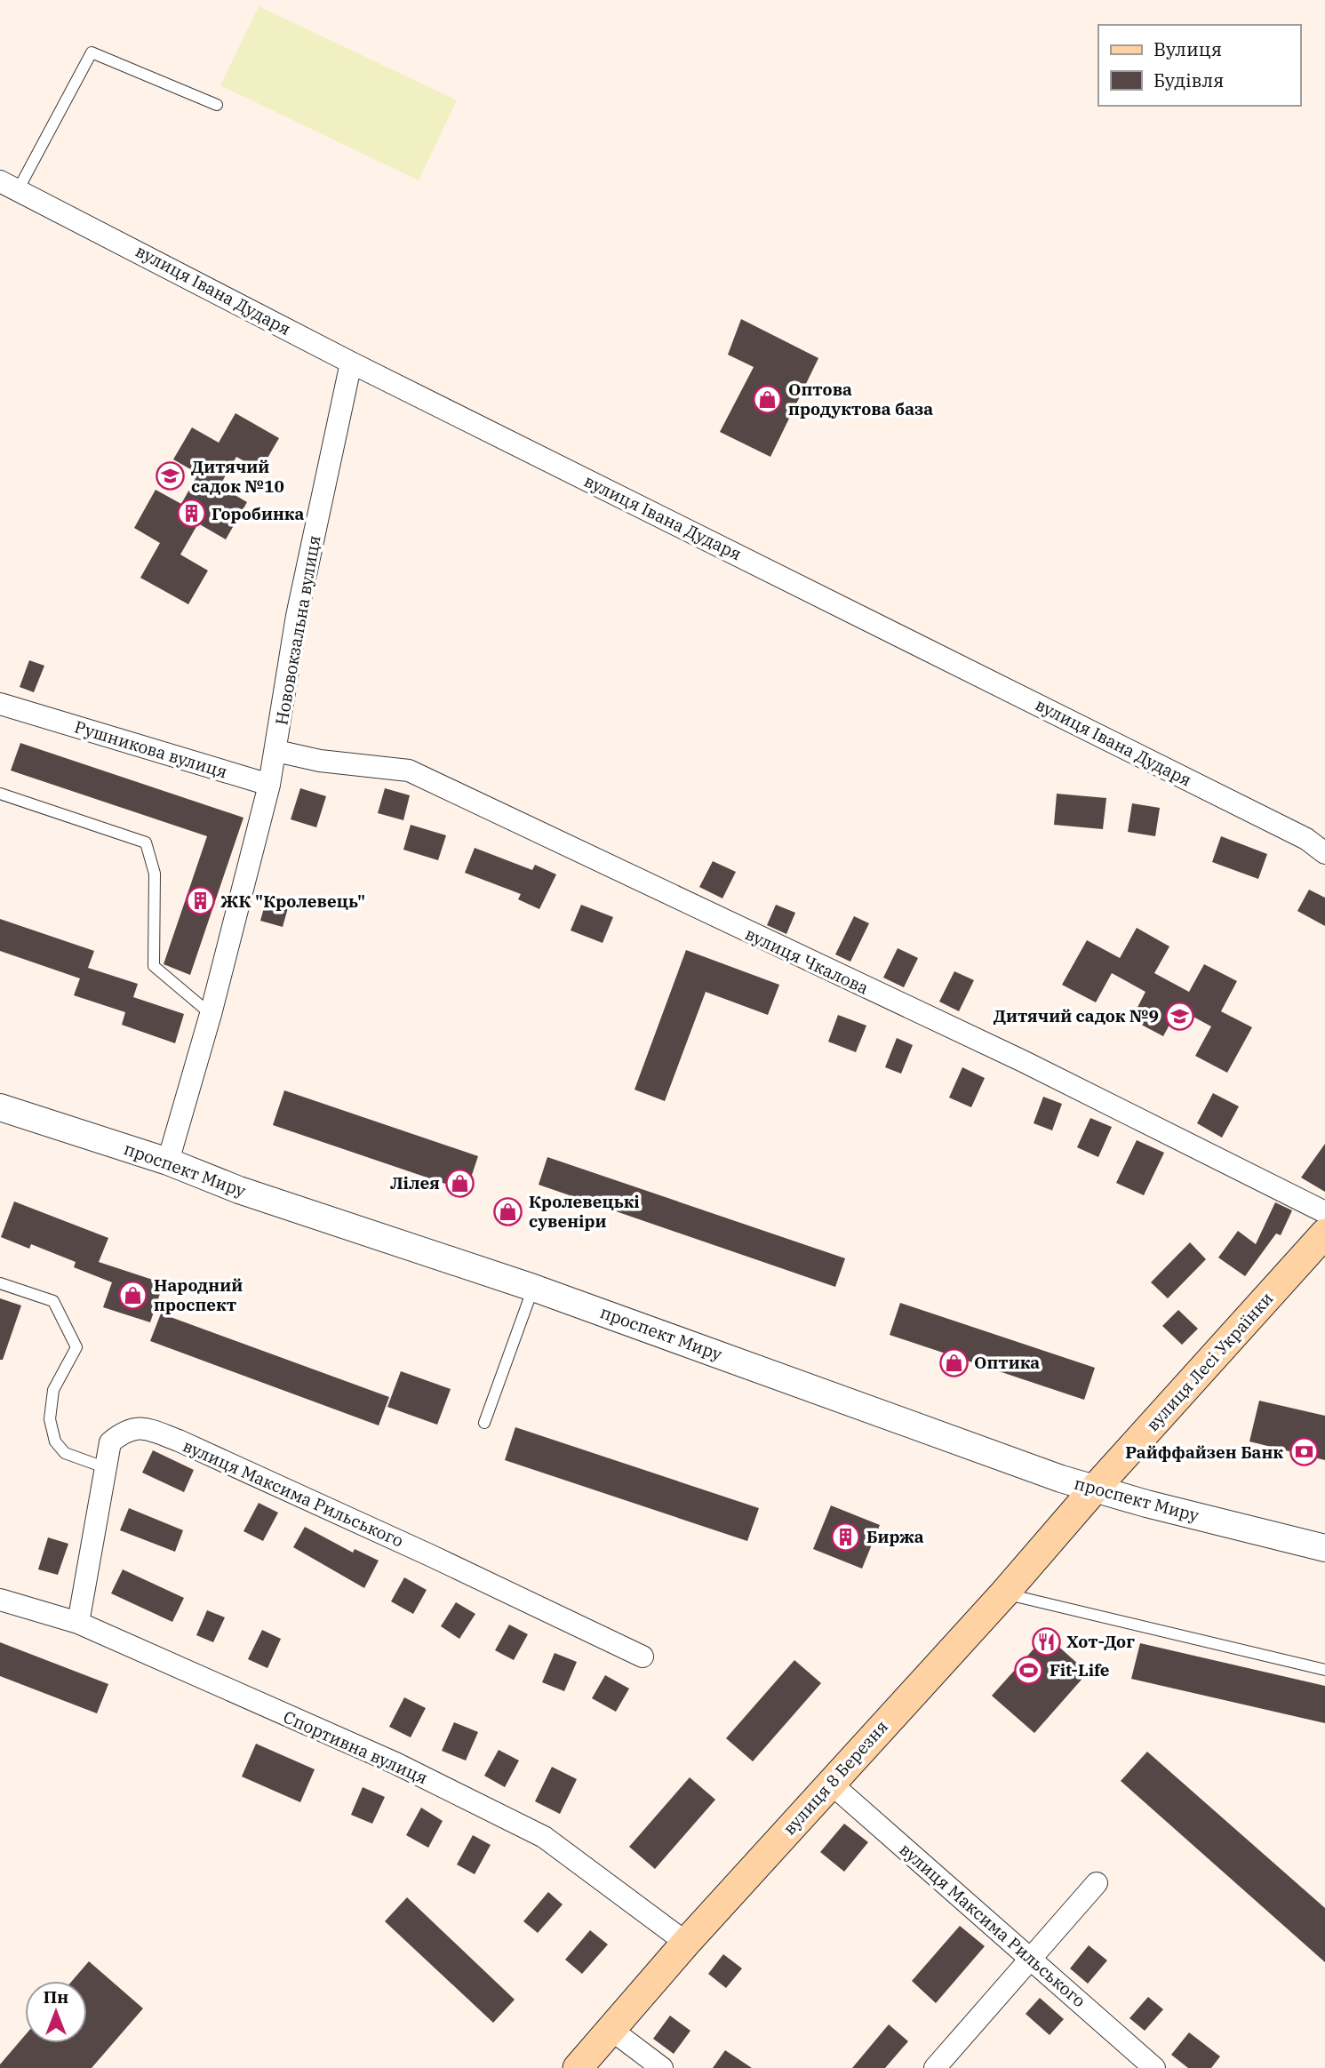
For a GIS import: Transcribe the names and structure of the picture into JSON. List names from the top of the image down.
{
  "streets": {
    "main road": ["вулиця Лесі Українки", "вулиця 8 Березня"],
    "street": [
      "вулиця Івана Дударя",
      "Нововокзальна вулиця",
      "Рушникова вулиця",
      "вулиця Чкалова",
      "проспект Миру",
      "вулиця Максима Рильського",
      "Спортивна вулиця"
    ]
  },
  "crossings": [
    ["вулиця Івана Дударя", "Нововокзальна вулиця"],
    ["Нововокзальна вулиця", "вулиця Чкалова"],
    ["проспект Миру", "вулиця Лесі Українки"],
    ["проспект Миру", "вулиця 8 Березня"],
    ["вулиця Лесі Українки", "вулиця 8 Березня"],
    ["вулиця Максима Рильського", "Спортивна вулиця"],
    ["вулиця Максима Рильського", "вулиця 8 Березня"],
    ["Спортивна вулиця", "вулиця 8 Березня"]
  ],
  "places": {
    "shop": [
      "Оптова продуктова база",
      "Лілея",
      "Кролевецькі сувеніри",
      "Народний проспект",
      "Оптика"
    ],
    "school or university": ["Дитячий садок №10", "Дитячий садок №9"],
    "building": ["Горобинка", "ЖК \"Кролевець\"", "Биржа"],
    "bank": ["Райффайзен Банк"],
    "restaurant": ["Хот-Дог"],
    "sports": ["Fit-Life"]
  },
  "legend": ["Вулиця", "Будівля"],
  "north": "top"
}
